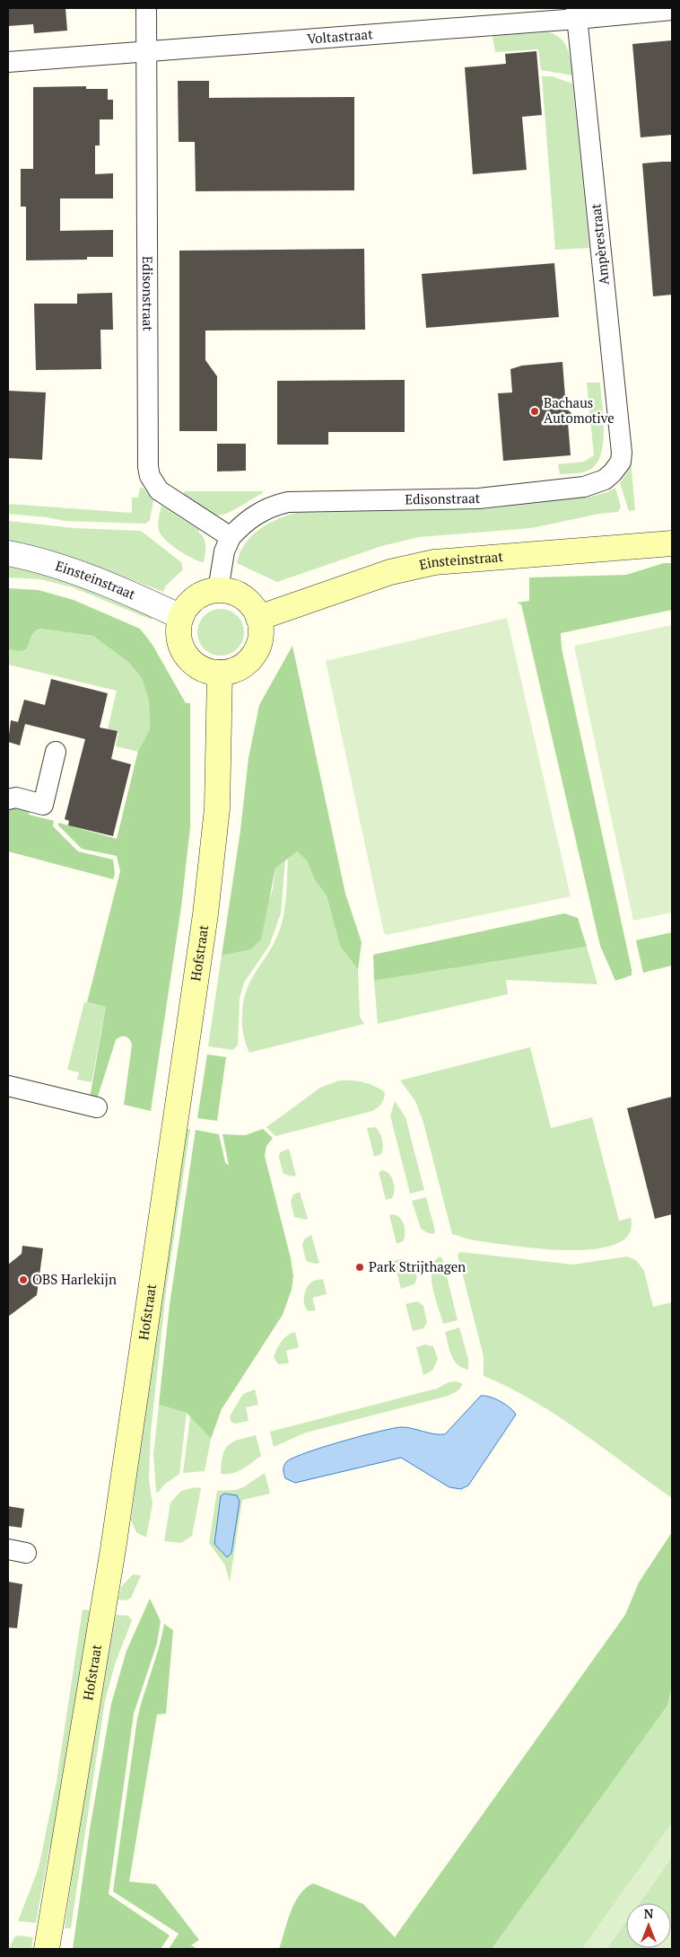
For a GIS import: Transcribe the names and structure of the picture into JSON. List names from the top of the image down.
{
  "streets": {
    "main road": ["Einsteinstraat", "Hofstraat"],
    "street": ["Voltastraat", "Ampèrestraat", "Edisonstraat"]
  },
  "crossings": [
    ["Voltastraat", "Ampèrestraat"],
    ["Voltastraat", "Edisonstraat"],
    ["Ampèrestraat", "Edisonstraat"],
    ["Edisonstraat", "Einsteinstraat"],
    ["Edisonstraat", "Hofstraat"],
    ["Einsteinstraat", "Hofstraat"]
  ],
  "places": ["Bachaus Automotive", "Park Strijthagen", "OBS Harlekijn"],
  "north": "top"
}
